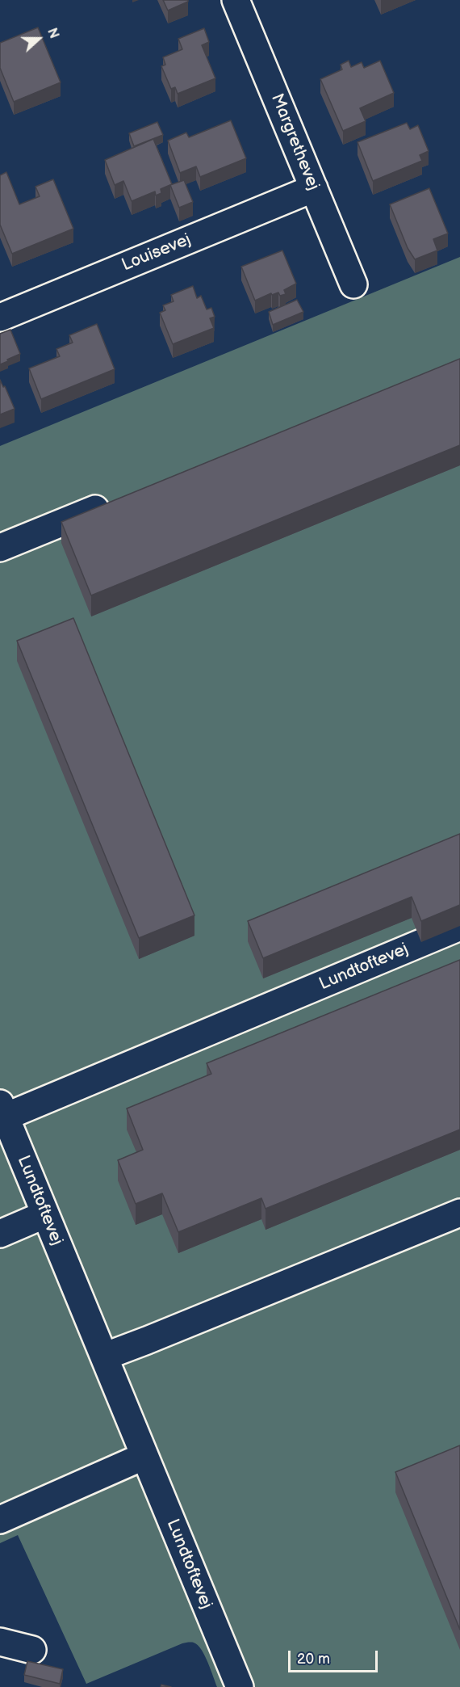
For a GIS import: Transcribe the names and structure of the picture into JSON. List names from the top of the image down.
{
  "streets": {
    "street": ["Margrethevej", "Louisevej", "Lundtoftevej"]
  },
  "crossings": [
    ["Margrethevej", "Louisevej"]
  ],
  "scale_bar": "20 m",
  "north": "right"
}
